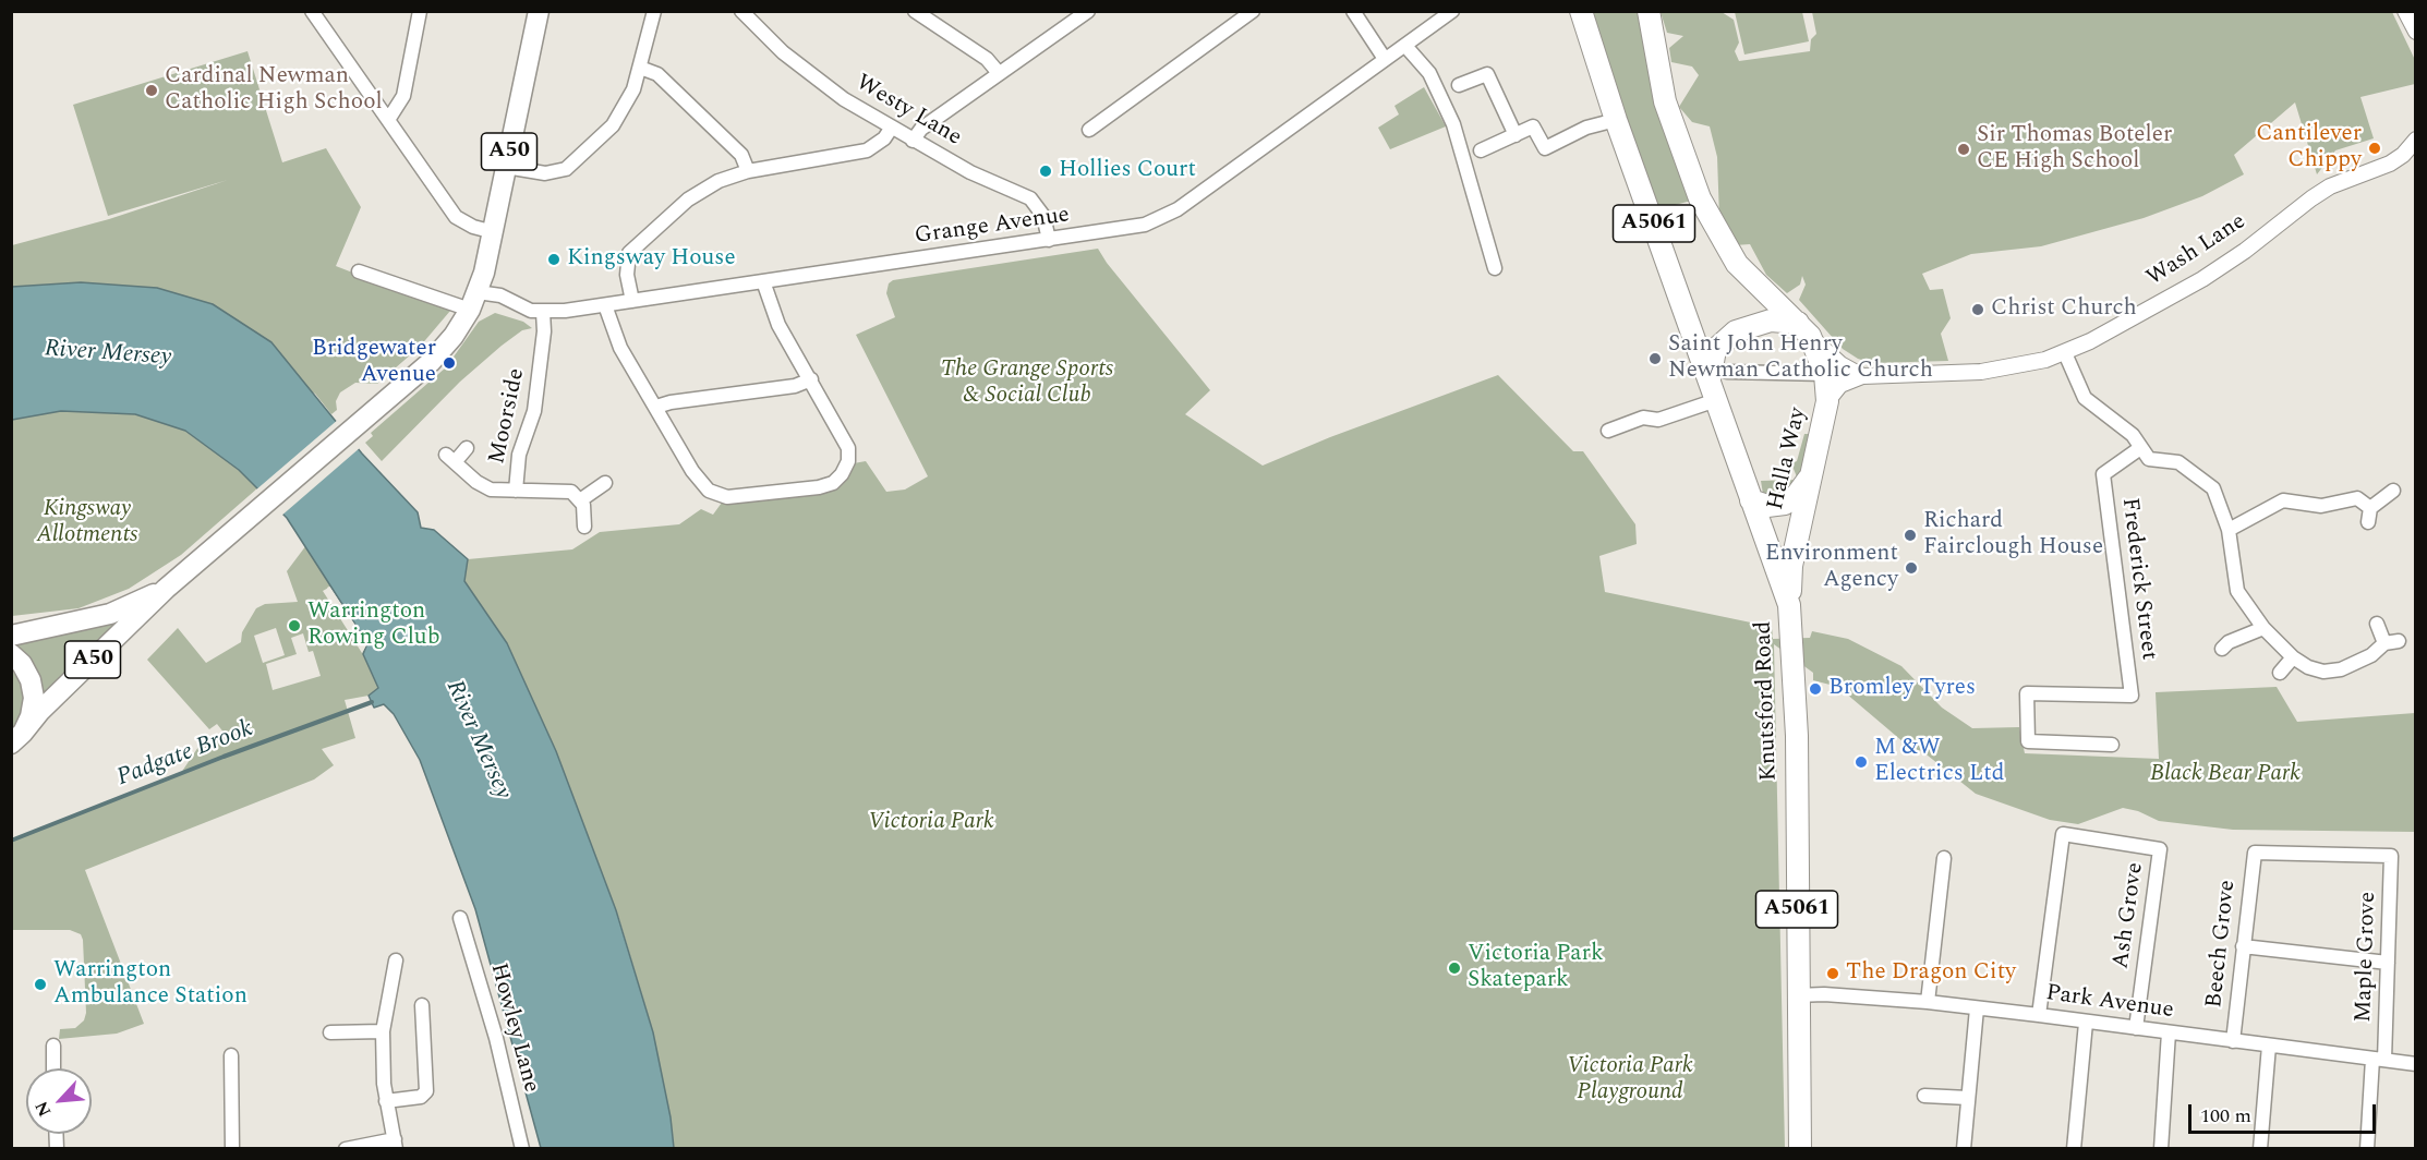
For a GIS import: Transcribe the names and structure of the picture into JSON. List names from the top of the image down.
{
  "streets": {
    "highway": ["A5061", "Halla Way", "Knutsford Road"],
    "main road": ["A50"],
    "street": [
      "Westy Lane",
      "Grange Avenue",
      "Wash Lane",
      "Moorside",
      "Frederick Street",
      "Ash Grove",
      "Beech Grove",
      "Maple Grove",
      "Park Avenue",
      "Howley Lane"
    ]
  },
  "crossings": [
    ["Westy Lane", "Grange Avenue"],
    ["A50", "Grange Avenue"],
    ["A5061", "Halla Way"],
    ["Grange Avenue", "Moorside"],
    ["Wash Lane", "Halla Way"],
    ["Halla Way", "Knutsford Road"],
    ["Knutsford Road", "Park Avenue"],
    ["Ash Grove", "Park Avenue"],
    ["Beech Grove", "Maple Grove"],
    ["Beech Grove", "Park Avenue"],
    ["Maple Grove", "Park Avenue"]
  ],
  "water": ["River Mersey", "Padgate Brook"],
  "parks": [
    "The Grange Sports & Social Club",
    "Kingsway Allotments",
    "Black Bear Park",
    "Victoria Park",
    "Victoria Park Playground"
  ],
  "places": [
    "Cardinal Newman Catholic High School",
    "Cantilever Chippy",
    "Sir Thomas Boteler CE High School",
    "Hollies Court",
    "Kingsway House",
    "Christ Church",
    "Saint John Henry Newman Catholic Church",
    "Bridgewater Avenue",
    "Richard Fairclough House",
    "Environment Agency",
    "Warrington Rowing Club",
    "Bromley Tyres",
    "M &W Electrics Ltd",
    "Victoria Park Skatepark",
    "The Dragon City",
    "Warrington Ambulance Station"
  ],
  "scale_bar": "100 m",
  "north": "bottom left"
}
